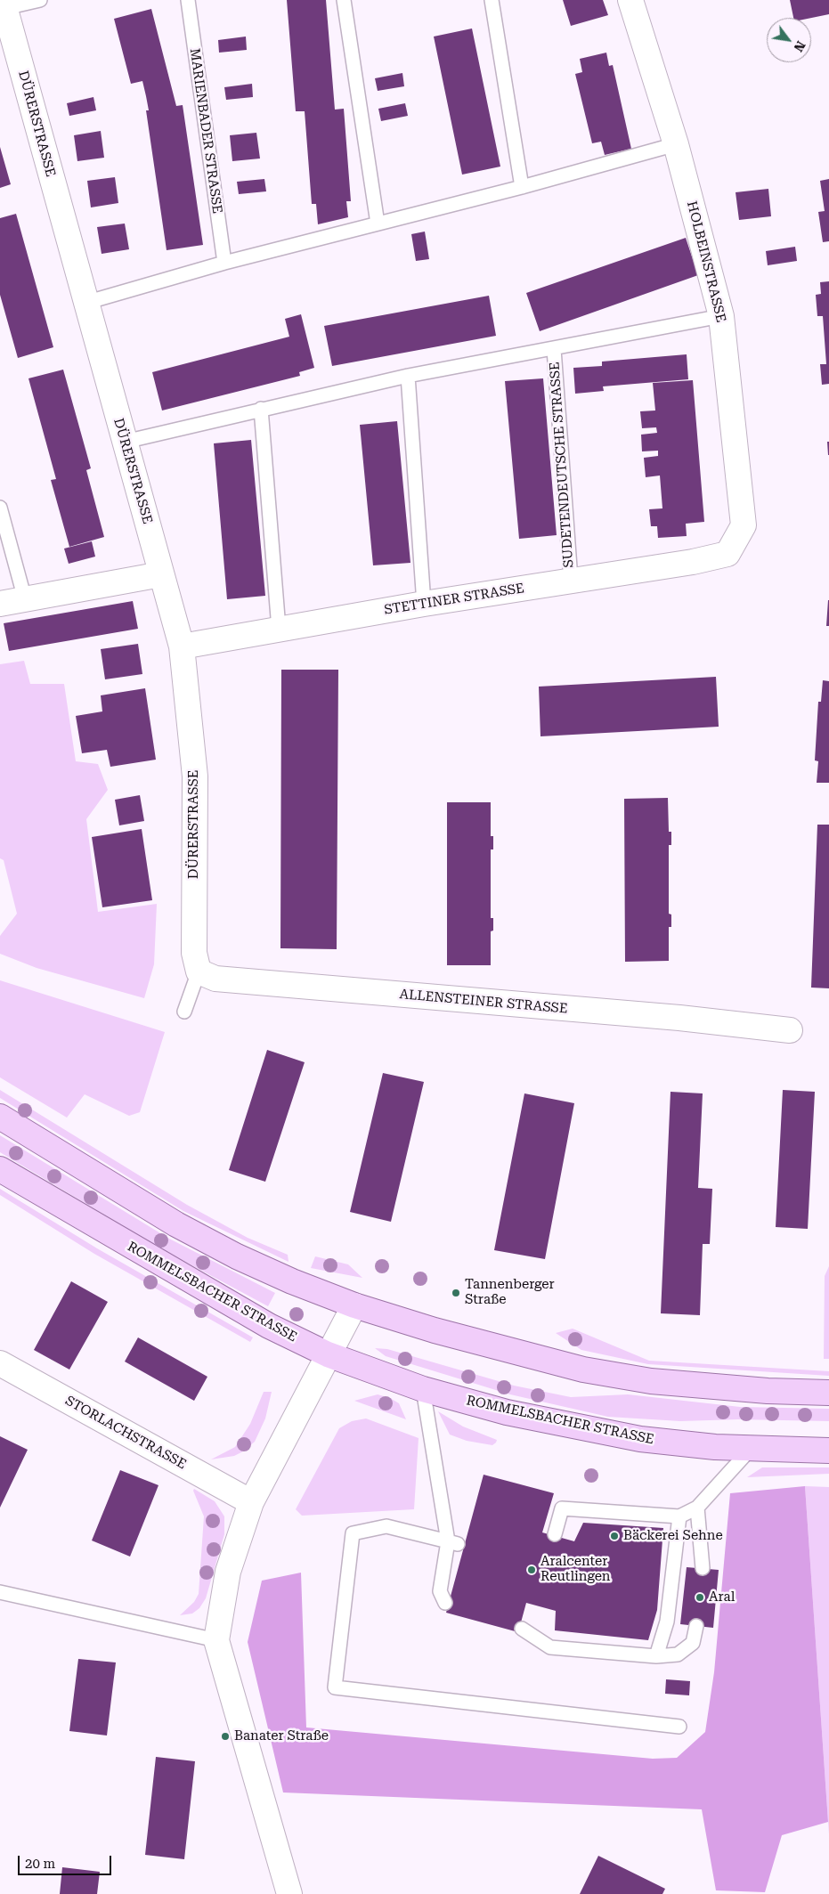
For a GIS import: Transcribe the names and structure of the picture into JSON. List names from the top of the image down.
{
  "streets": {
    "main road": ["ROMMELSBACHER STRASSE"],
    "street": [
      "DÜRERSTRASSE",
      "HOLBEINSTRASSE",
      "STETTINER STRASSE",
      "ALLENSTEINER STRASSE",
      "STORLACHSTRASSE"
    ],
    "lane": ["MARIENBADER STRASSE", "SUDETENDEUTSCHE STRASSE"]
  },
  "crossings": [
    ["DÜRERSTRASSE", "SUDETENDEUTSCHE STRASSE"],
    ["DÜRERSTRASSE", "STETTINER STRASSE"],
    ["DÜRERSTRASSE", "ALLENSTEINER STRASSE"],
    ["HOLBEINSTRASSE", "SUDETENDEUTSCHE STRASSE"],
    ["HOLBEINSTRASSE", "STETTINER STRASSE"],
    ["SUDETENDEUTSCHE STRASSE", "STETTINER STRASSE"]
  ],
  "places": [
    "Tannenberger Straße",
    "Bäckerei Sehne",
    "Aralcenter Reutlingen",
    "Aral",
    "Banater Straße"
  ],
  "scale_bar": "20 m",
  "north": "bottom right"
}
